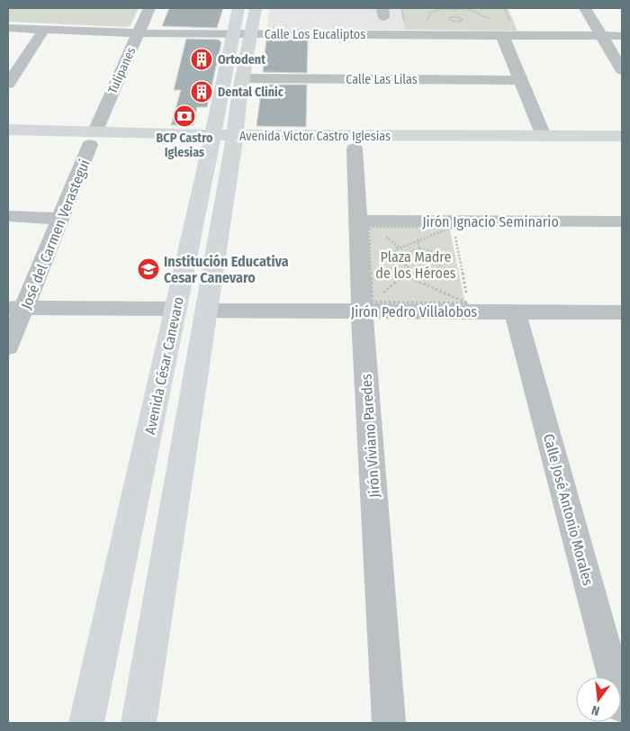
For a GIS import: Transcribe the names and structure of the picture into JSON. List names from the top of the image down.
{
  "streets": {
    "main road": ["Avenida Victor Castro Iglesias", "Avenida César Canevaro"],
    "street": [
      "Calle Los Eucaliptos",
      "Tulipanes",
      "Calle Las Lilas",
      "Jirón Ignacio Seminario",
      "José del Carmen Verastegui",
      "Jirón Pedro Villalobos",
      "Jirón Viviano Paredes",
      "Calle José Antonio Morales"
    ]
  },
  "crossings": [
    ["Calle Los Eucaliptos", "Tulipanes"],
    ["Calle Los Eucaliptos", "Avenida César Canevaro"],
    ["Tulipanes", "Avenida Victor Castro Iglesias"],
    ["Tulipanes", "José del Carmen Verastegui"],
    ["Calle Las Lilas", "Avenida César Canevaro"],
    ["Avenida Victor Castro Iglesias", "José del Carmen Verastegui"],
    ["Avenida Victor Castro Iglesias", "Avenida César Canevaro"],
    ["Avenida Victor Castro Iglesias", "Jirón Viviano Paredes"],
    ["Jirón Ignacio Seminario", "Jirón Viviano Paredes"],
    ["Jirón Pedro Villalobos", "Avenida César Canevaro"],
    ["Jirón Pedro Villalobos", "Jirón Viviano Paredes"],
    ["Jirón Pedro Villalobos", "Calle José Antonio Morales"]
  ],
  "parks": ["Plaza Madre de los Héroes"],
  "places": {
    "building": ["Ortodent", "Dental Clinic"],
    "bank": ["BCP Castro Iglesias"],
    "school or university": ["Institución Educativa Cesar Canevaro"]
  },
  "north": "bottom"
}
